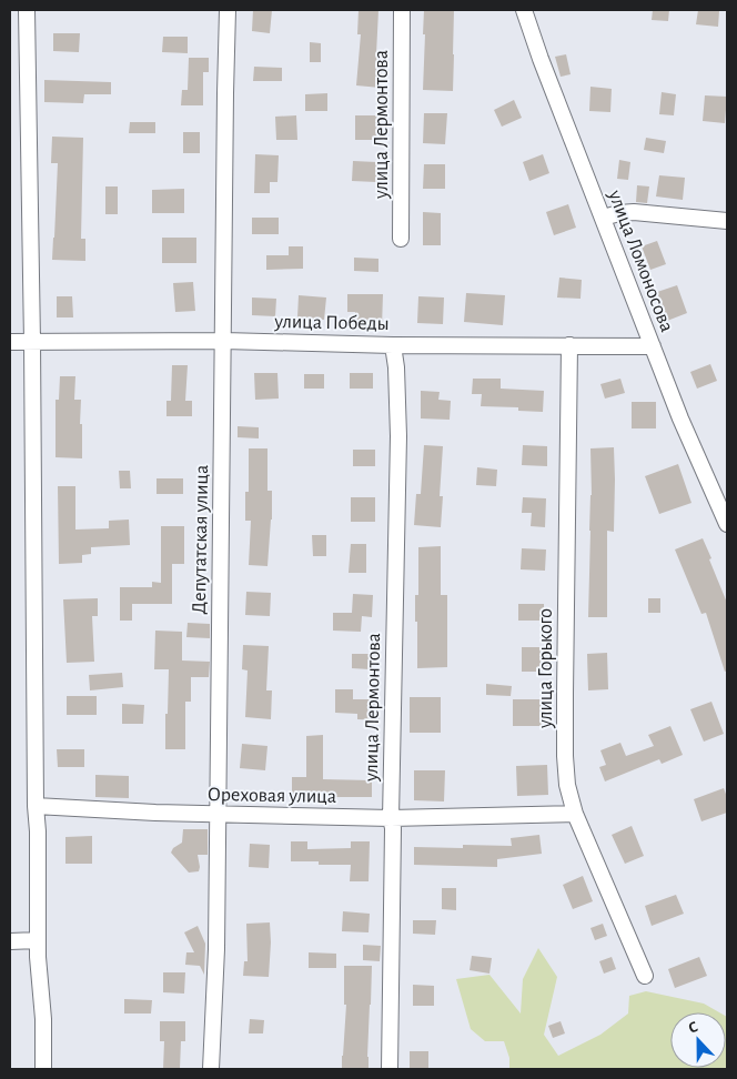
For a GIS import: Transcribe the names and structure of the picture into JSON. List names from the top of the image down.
{
  "streets": {
    "street": [
      "улица Лермонтова",
      "улица Ломоносова",
      "улица Победы",
      "Депутатская улица",
      "улица Горького",
      "Ореховая улица"
    ]
  },
  "crossings": [
    ["улица Лермонтова", "улица Победы"],
    ["улица Лермонтова", "Ореховая улица"],
    ["улица Ломоносова", "улица Победы"],
    ["улица Победы", "Депутатская улица"],
    ["улица Победы", "улица Горького"],
    ["Депутатская улица", "Ореховая улица"],
    ["улица Горького", "Ореховая улица"]
  ],
  "north": "top"
}
